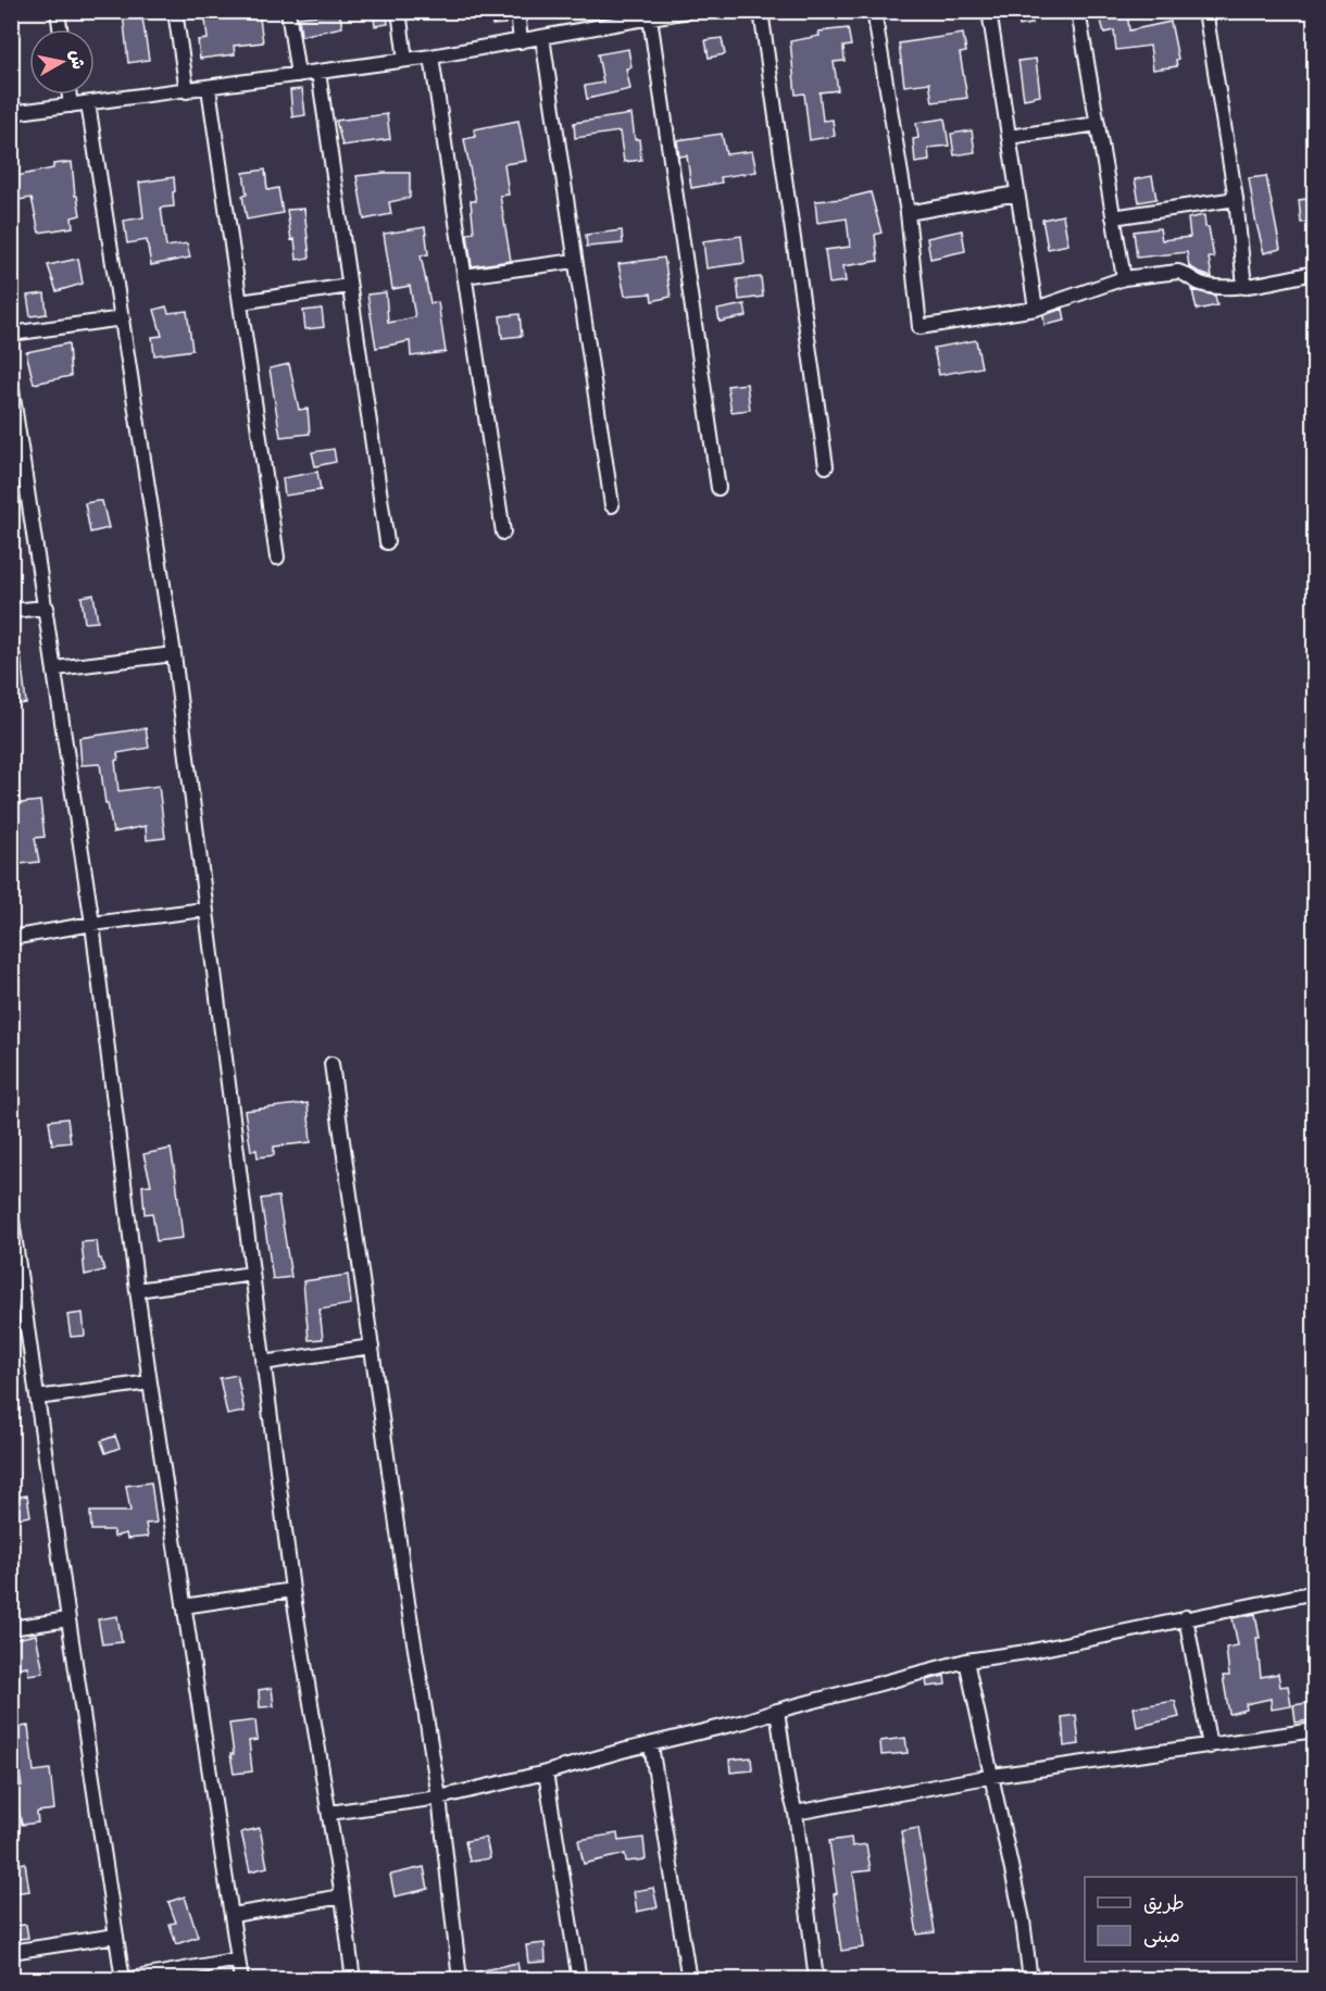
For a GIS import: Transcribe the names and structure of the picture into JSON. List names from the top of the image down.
{
  "legend": ["طريق", "مبنى"],
  "north": "right"
}
